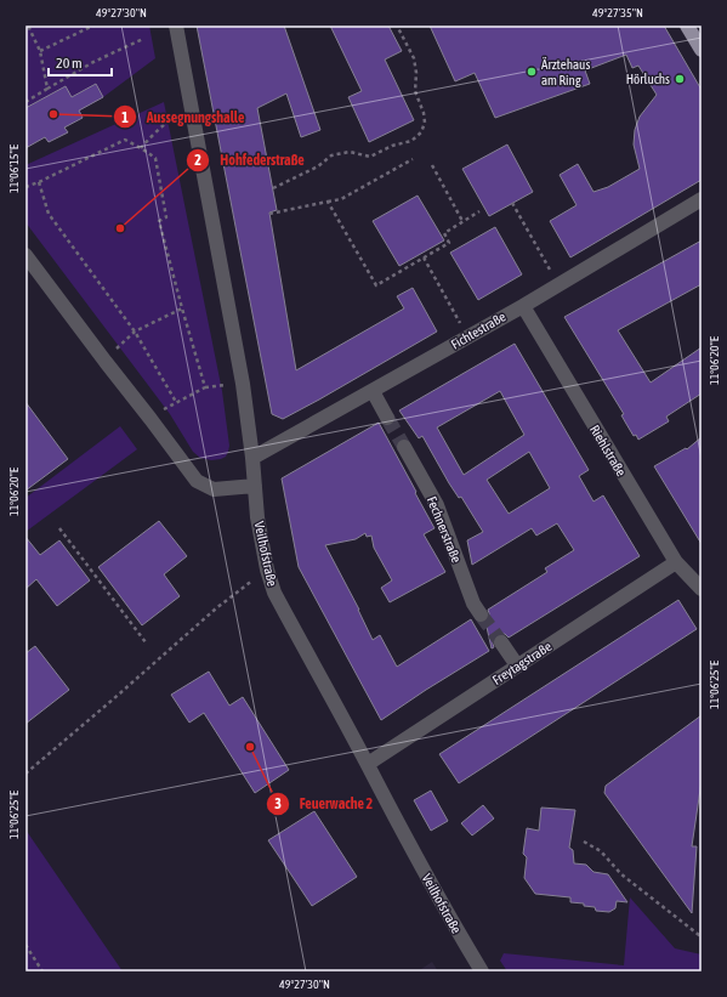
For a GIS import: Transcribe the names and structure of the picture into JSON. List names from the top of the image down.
{
  "streets": {
    "street": [
      "Fichtestraße",
      "Riehlstraße",
      "Fechnerstraße",
      "Veilhofstraße",
      "Freytagstraße"
    ]
  },
  "crossings": [
    ["Fichtestraße", "Riehlstraße"],
    ["Fichtestraße", "Veilhofstraße"],
    ["Riehlstraße", "Freytagstraße"],
    ["Veilhofstraße", "Freytagstraße"]
  ],
  "places": [
    "Ärztehaus am Ring",
    "Hörluchs",
    "Aussegnungshalle",
    "Hohfederstraße",
    "Feuerwache 2"
  ],
  "scale_bar": "20 m",
  "coordinates": [
    "49°27'30\"N",
    "49°27'35\"N",
    "11°06'15\"E",
    "11°06'20\"E",
    "11°06'25\"E"
  ]
}
